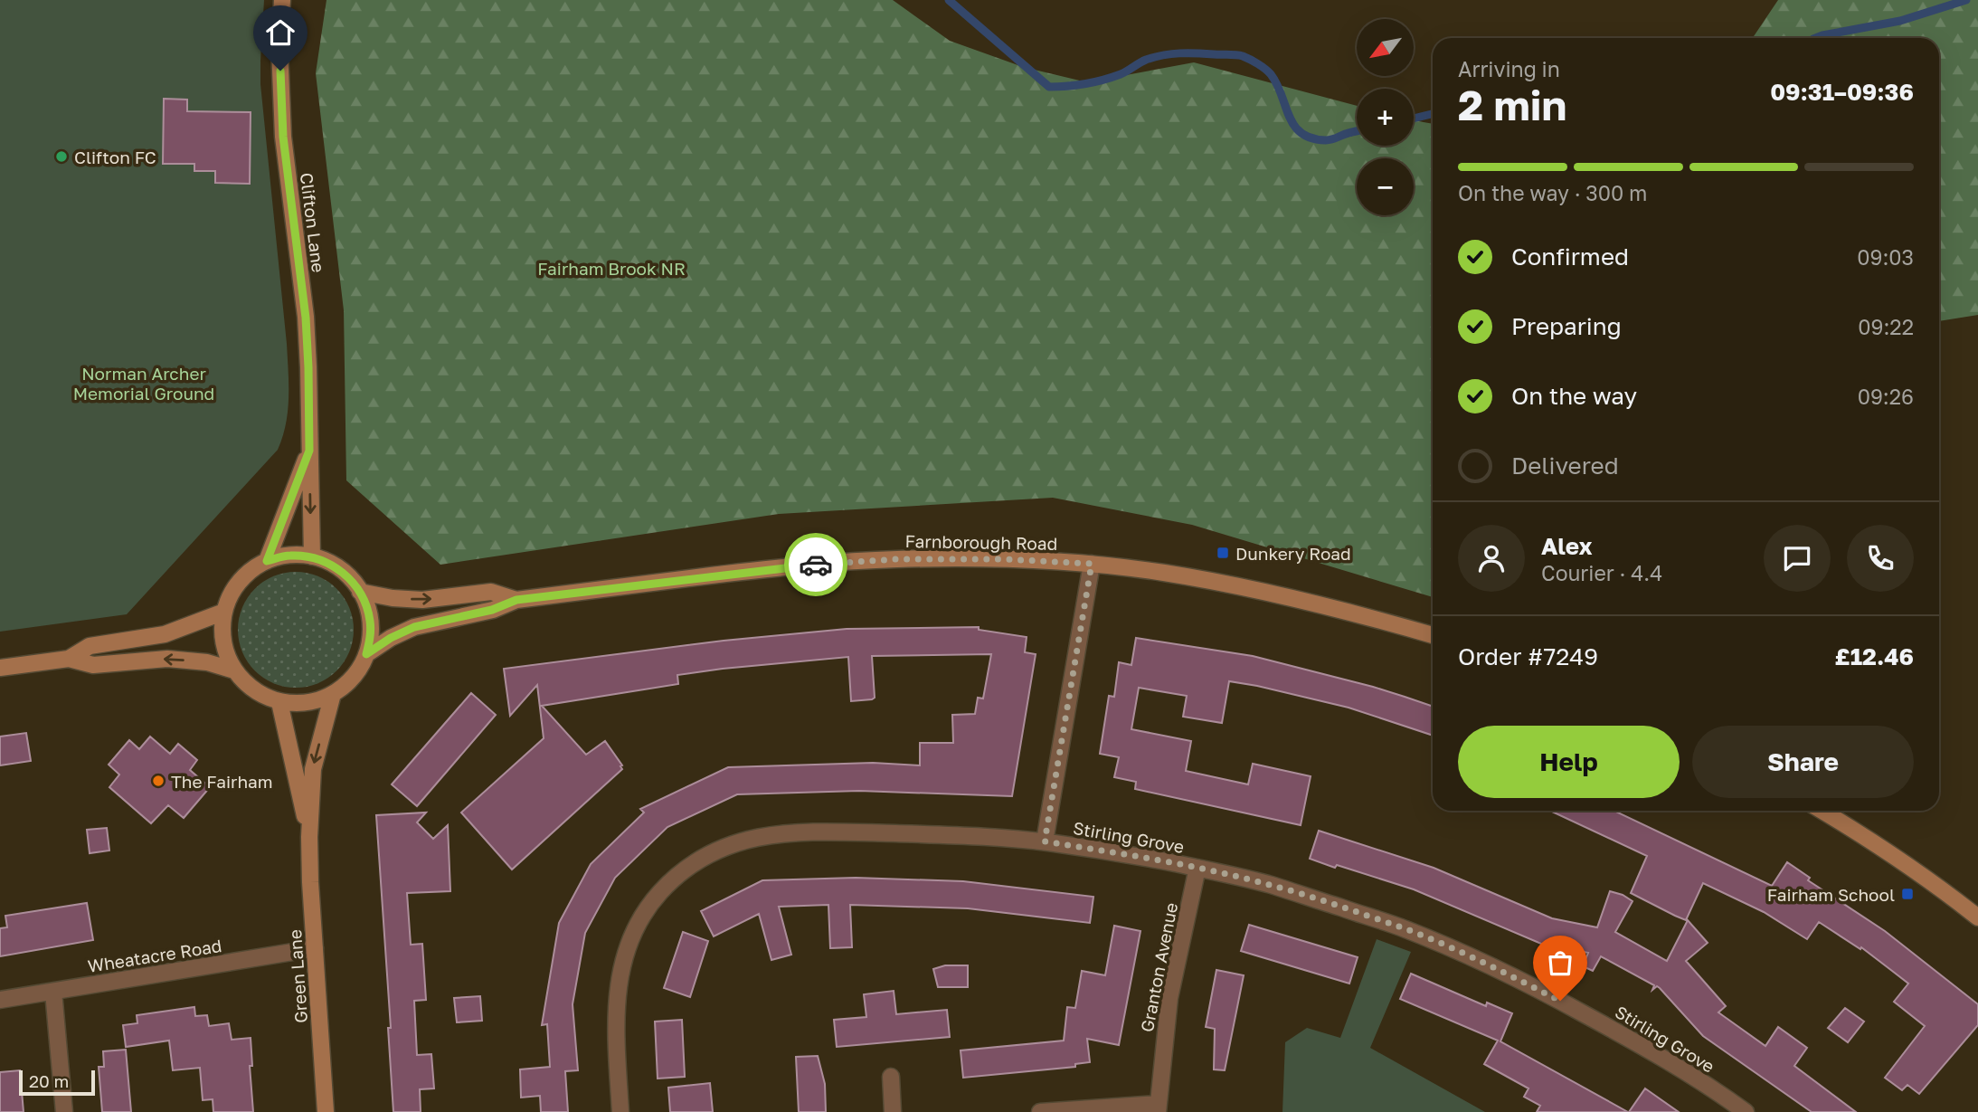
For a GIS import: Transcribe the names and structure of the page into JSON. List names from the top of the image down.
{
  "streets": {
    "street": [
      "Clifton Lane",
      "Farnborough Road",
      "Stirling Grove",
      "Wheatacre Road",
      "Granton Avenue",
      "Green Lane"
    ]
  },
  "crossings": [
    ["Clifton Lane", "Farnborough Road"],
    ["Clifton Lane", "Green Lane"],
    ["Farnborough Road", "Green Lane"],
    ["Stirling Grove", "Granton Avenue"],
    ["Wheatacre Road", "Green Lane"]
  ],
  "parks": ["Fairham Brook NR", "Norman Archer Memorial Ground"],
  "places": {
    "other": ["Clifton FC", "The Fairham"],
    "transit": ["Dunkery Road", "Fairham School"]
  },
  "scale_bar": "20 m",
  "north": "bottom left",
  "page": {
    "map_buttons": ["+", "−"],
    "heading": ["2 min", "Arriving in", "09:31–09:36"],
    "panel": [
      "Alex",
      "Courier · 4.4",
      "Order #7249",
      "£12.46"
    ],
    "bar": "On the way · 300 m",
    "list": [
      ["Confirmed", "09:03"],
      ["Preparing", "09:22"],
      ["On the way", "09:26"],
      "Delivered"
    ],
    "buttons": ["Help", "Share"],
    "scale": "20 m"
  }
}
